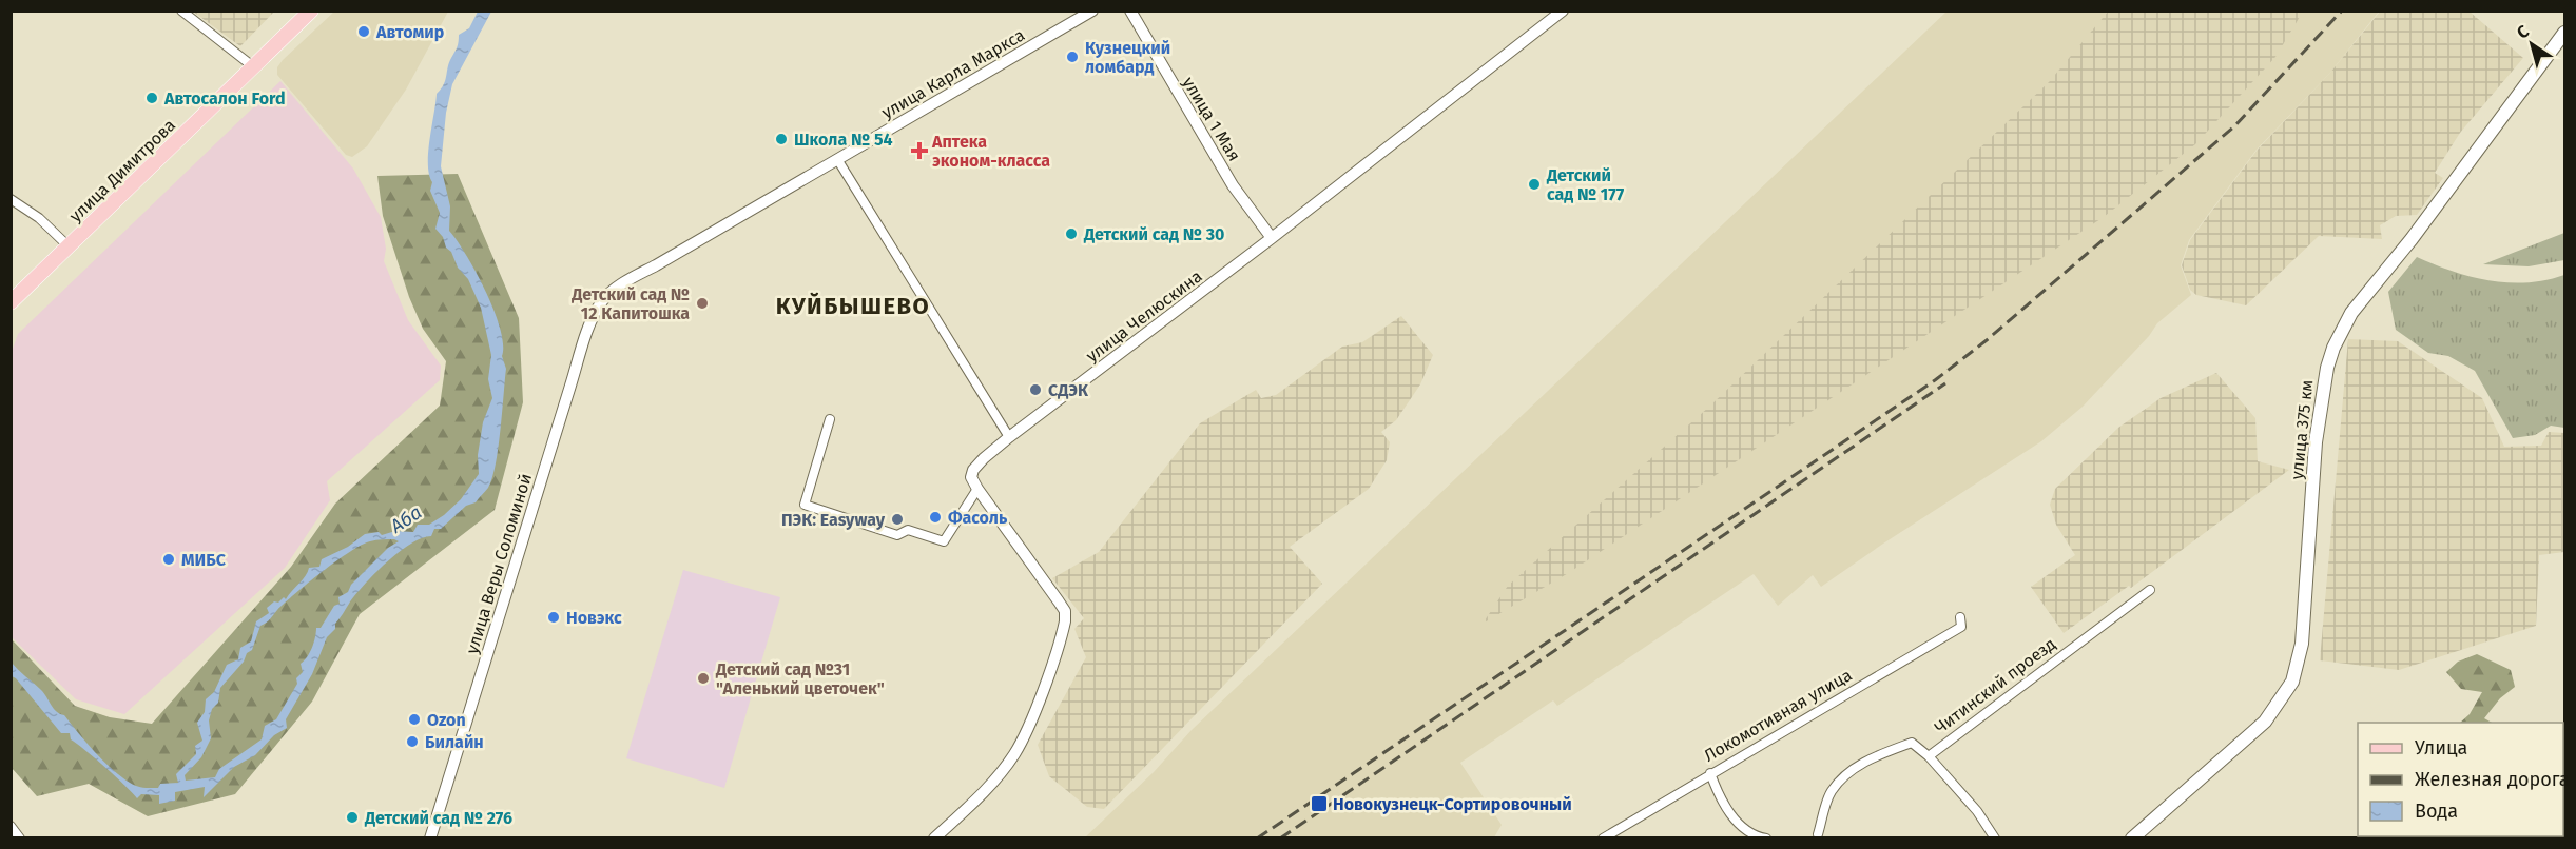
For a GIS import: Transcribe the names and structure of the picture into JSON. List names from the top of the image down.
{
  "streets": {
    "main road": ["улица Димитрова", "улица 375 км"],
    "street": [
      "улица Карла Маркса",
      "улица 1 Мая",
      "улица Челюскина",
      "улица Веры Соломиной",
      "Читинский проезд",
      "Локомотивная улица"
    ]
  },
  "crossings": [
    ["улица Карла Маркса", "улица Веры Соломиной"],
    ["улица 1 Мая", "улица Челюскина"]
  ],
  "districts": ["КУЙБЫШЕВО"],
  "water": ["Аба"],
  "places": {
    "other": [
      "Автомир",
      "Кузнецкий ломбард",
      "Автосалон Ford",
      "Школа № 54",
      "Детский сад № 177",
      "Детский сад № 30",
      "Детский сад № 12 Капитошка",
      "СДЭК",
      "Фасоль",
      "ПЭК: Easyway",
      "МИБС",
      "Новэкс",
      "Детский сад №31 \"Аленький цветочек\"",
      "Ozon",
      "Билайн",
      "Детский сад № 276"
    ],
    "health": ["Аптека эконом-класса"],
    "transit": ["Новокузнецк-Сортировочный"]
  },
  "legend": ["Улица", "Железная дорога", "Вода"],
  "north": "top left"
}
